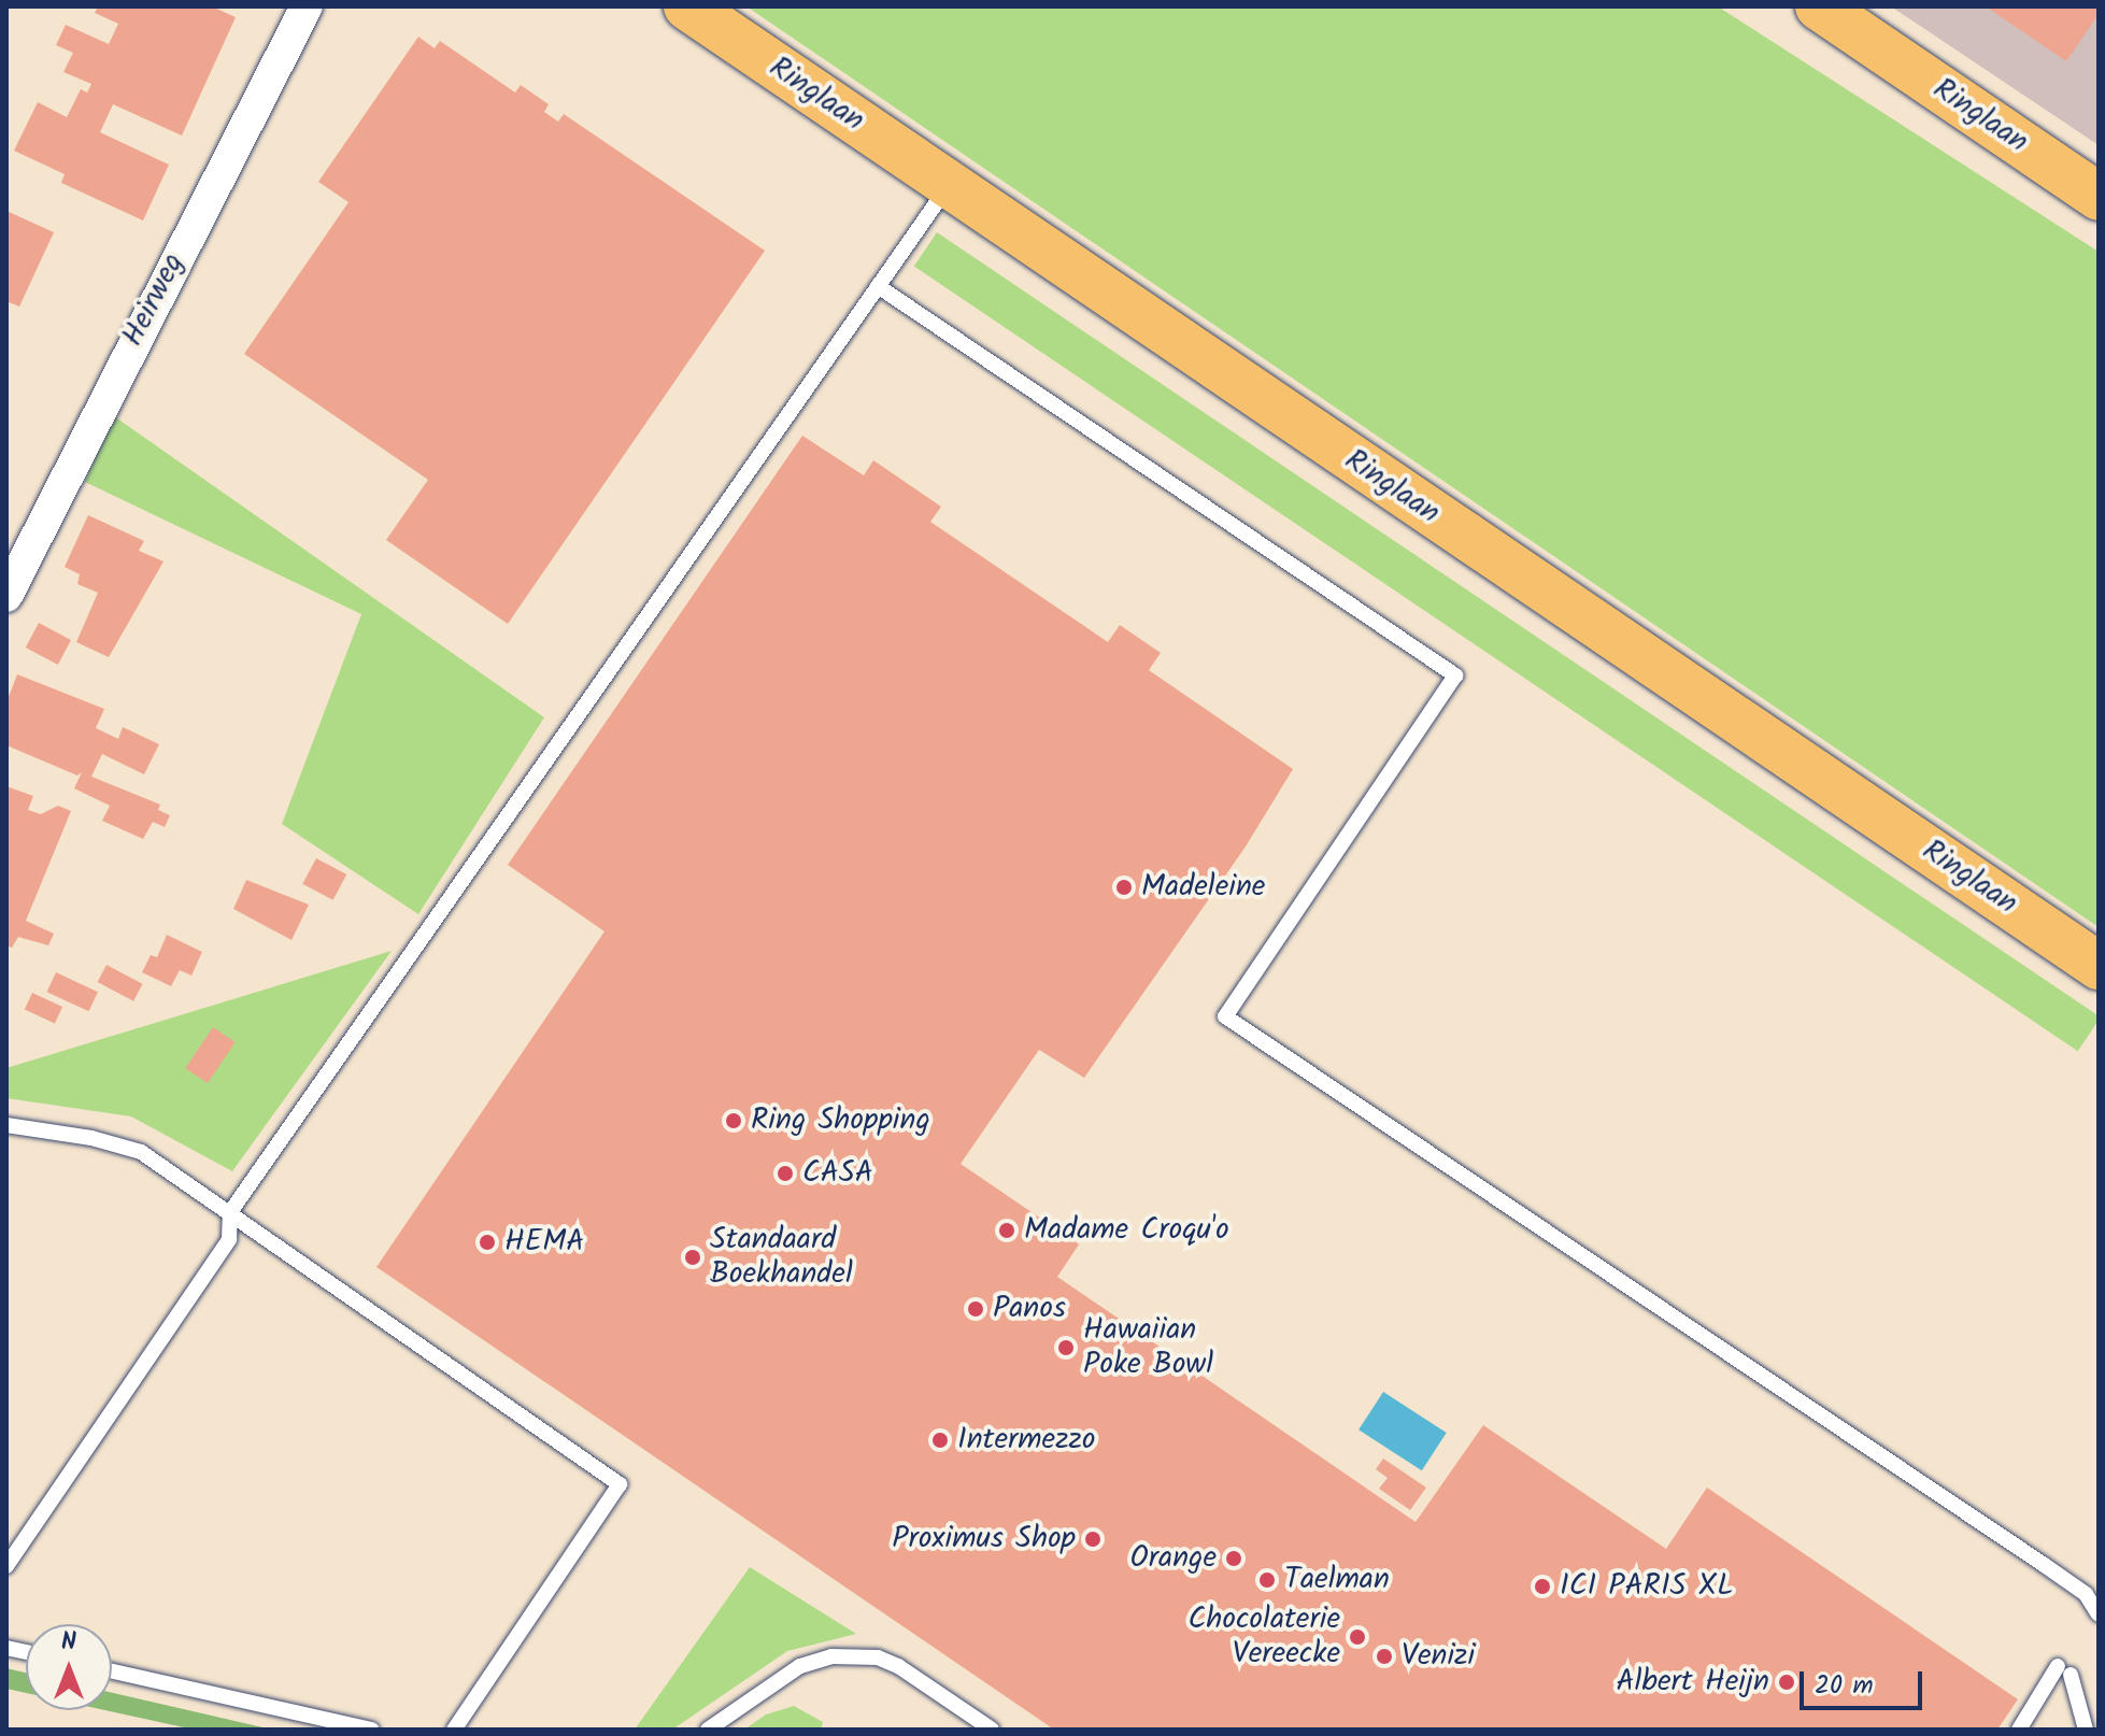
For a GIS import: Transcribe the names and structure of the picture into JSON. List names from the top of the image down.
{
  "streets": {
    "main road": ["Ringlaan"],
    "street": ["Heirweg"]
  },
  "places": [
    "Madeleine",
    "Ring Shopping",
    "CASA",
    "Madame Croqu'o",
    "HEMA",
    "Standaard Boekhandel",
    "Panos",
    "Hawaiian Poke Bowl",
    "Intermezzo",
    "Proximus Shop",
    "Orange",
    "Taelman",
    "ICI PARIS XL",
    "Chocolaterie Vereecke",
    "Venizi",
    "Albert Heijn"
  ],
  "scale_bar": "20 m",
  "north": "top"
}
